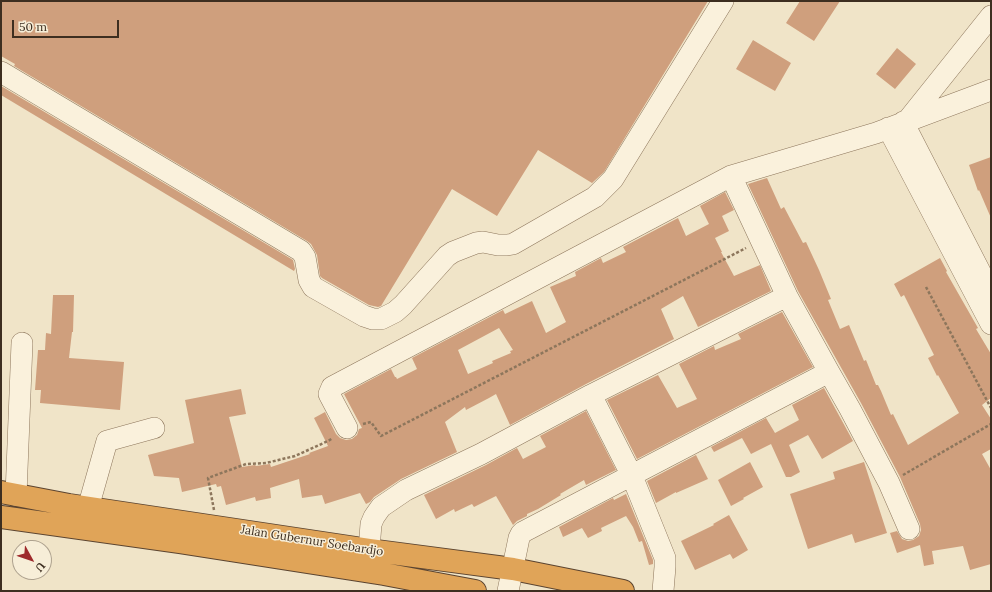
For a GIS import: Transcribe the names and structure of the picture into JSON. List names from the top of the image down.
{
  "streets": {
    "highway": ["Jalan Gubernur Soebardjo"]
  },
  "scale_bar": "50 m",
  "north": "bottom right"
}
